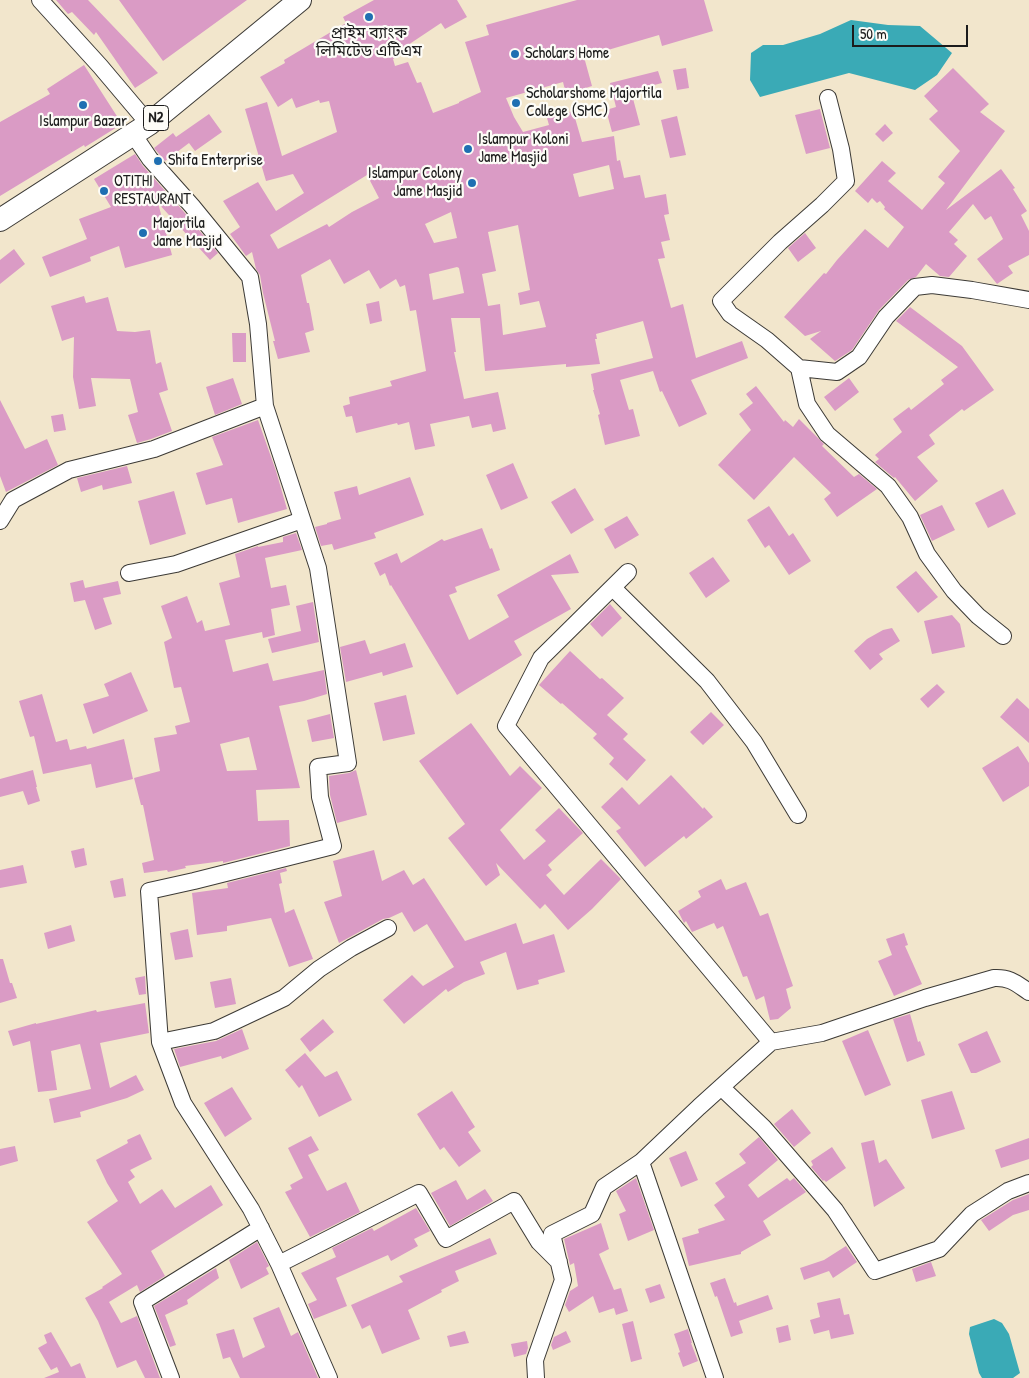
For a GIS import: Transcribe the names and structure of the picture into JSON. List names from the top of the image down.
{
  "streets": {
    "highway": ["N2"]
  },
  "places": [
    "প্রাইম ব্যাংক লিমিটেড এটিএম",
    "Scholars Home",
    "Scholarshome Majortila College (SMC)",
    "Islampur Bazar",
    "Islampur Koloni Jame Masjid",
    "Shifa Enterprise",
    "Islampur Colony Jame Masjid",
    "OTITHI RESTAURANT",
    "Majortila Jame Masjid"
  ],
  "scale_bar": "50 m"
}
